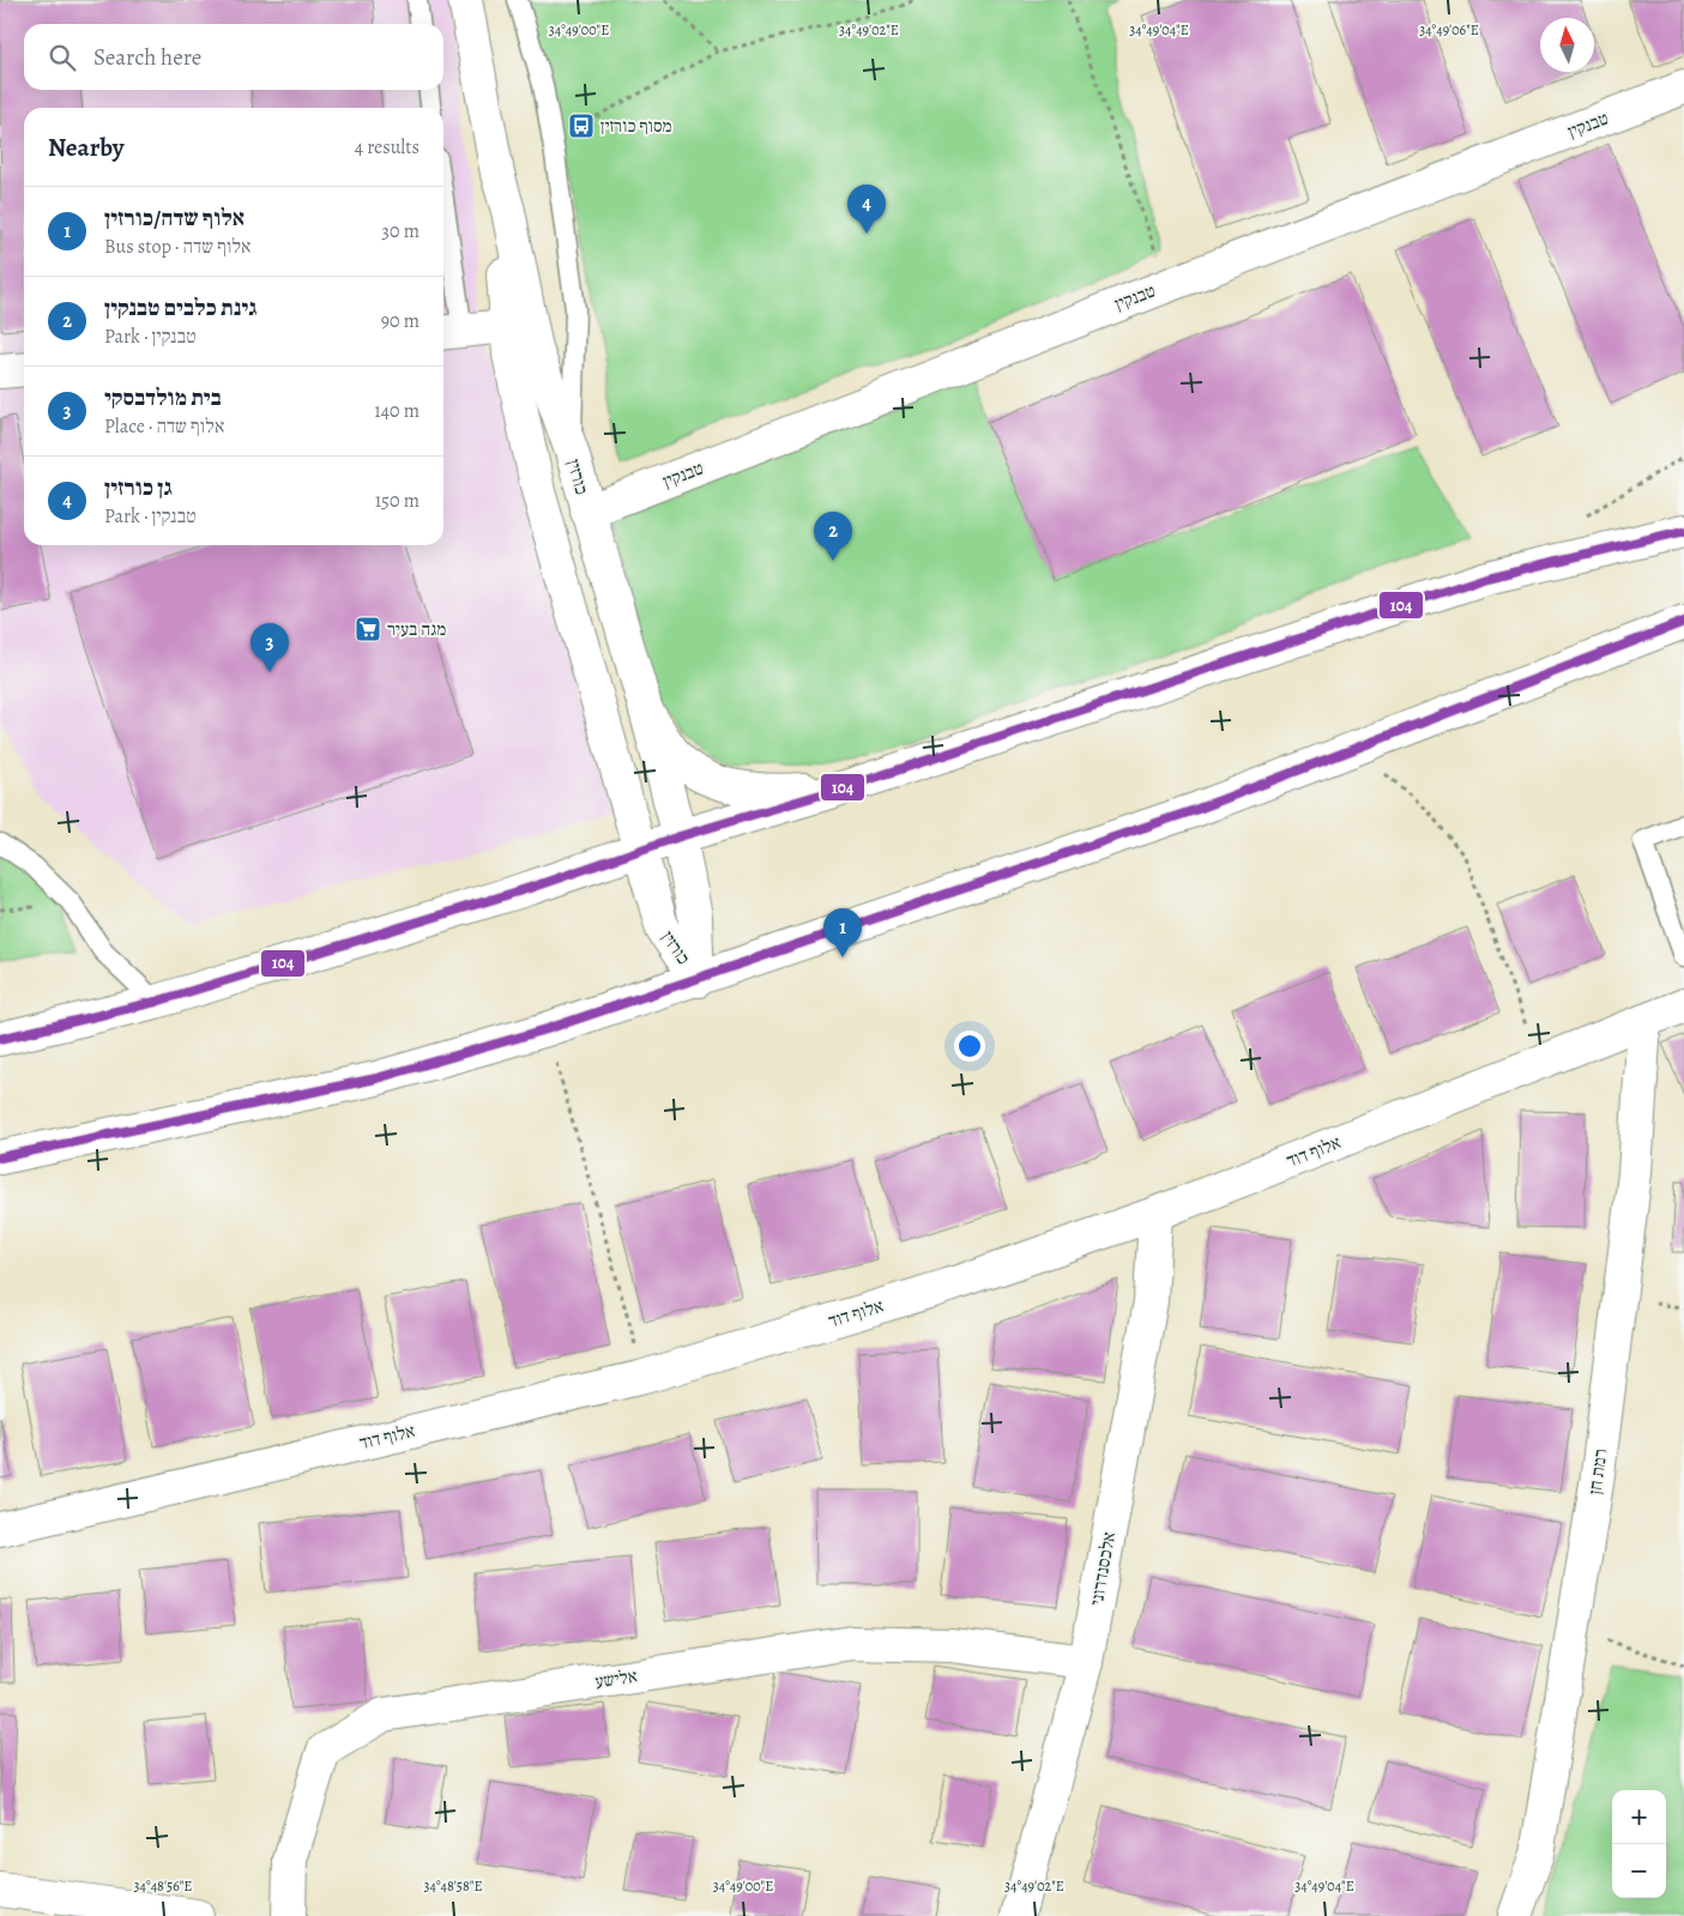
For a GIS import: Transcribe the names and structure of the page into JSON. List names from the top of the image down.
{
  "streets": {
    "street": [
      "טבנקין",
      "כורזין",
      "אלוף דוד",
      "רמת חן",
      "אלכסנדרוני",
      "אלישע"
    ]
  },
  "crossings": [
    ["טבנקין", "כורזין"],
    ["אלוף דוד", "רמת חן"],
    ["אלוף דוד", "אלכסנדרוני"],
    ["אלכסנדרוני", "אלישע"]
  ],
  "places": {
    "bus stop": ["מסוף כורזין"],
    "supermarket": ["מגה בעיר"]
  },
  "lines": ["transit line 104"],
  "north": "top",
  "page": {
    "search": "Search here",
    "heading": ["Nearby", "4 results"],
    "pins": [
      "4",
      "2",
      "3",
      "1"
    ],
    "list": [
      {
        "mark": "1",
        "name": "אלוף שדה/כורזין",
        "note": "Bus stop · אלוף שדה",
        "value": "30 m"
      },
      {
        "mark": "2",
        "name": "גינת כלבים טבנקין",
        "note": "Park · טבנקין",
        "value": "90 m"
      },
      {
        "mark": "3",
        "name": "בית מולדבסקי",
        "note": "Place · אלוף שדה",
        "value": "140 m"
      },
      {
        "mark": "4",
        "name": "גן כורזין",
        "note": "Park · טבנקין",
        "value": "150 m"
      }
    ],
    "map_buttons": ["+", "−"]
  },
  "coordinates": [
    "34°49'00\"E",
    "34°49'04\"E",
    "34°49'02\"E",
    "34°49'06\"E",
    "34°48'56\"E",
    "34°48'58\"E"
  ]
}
